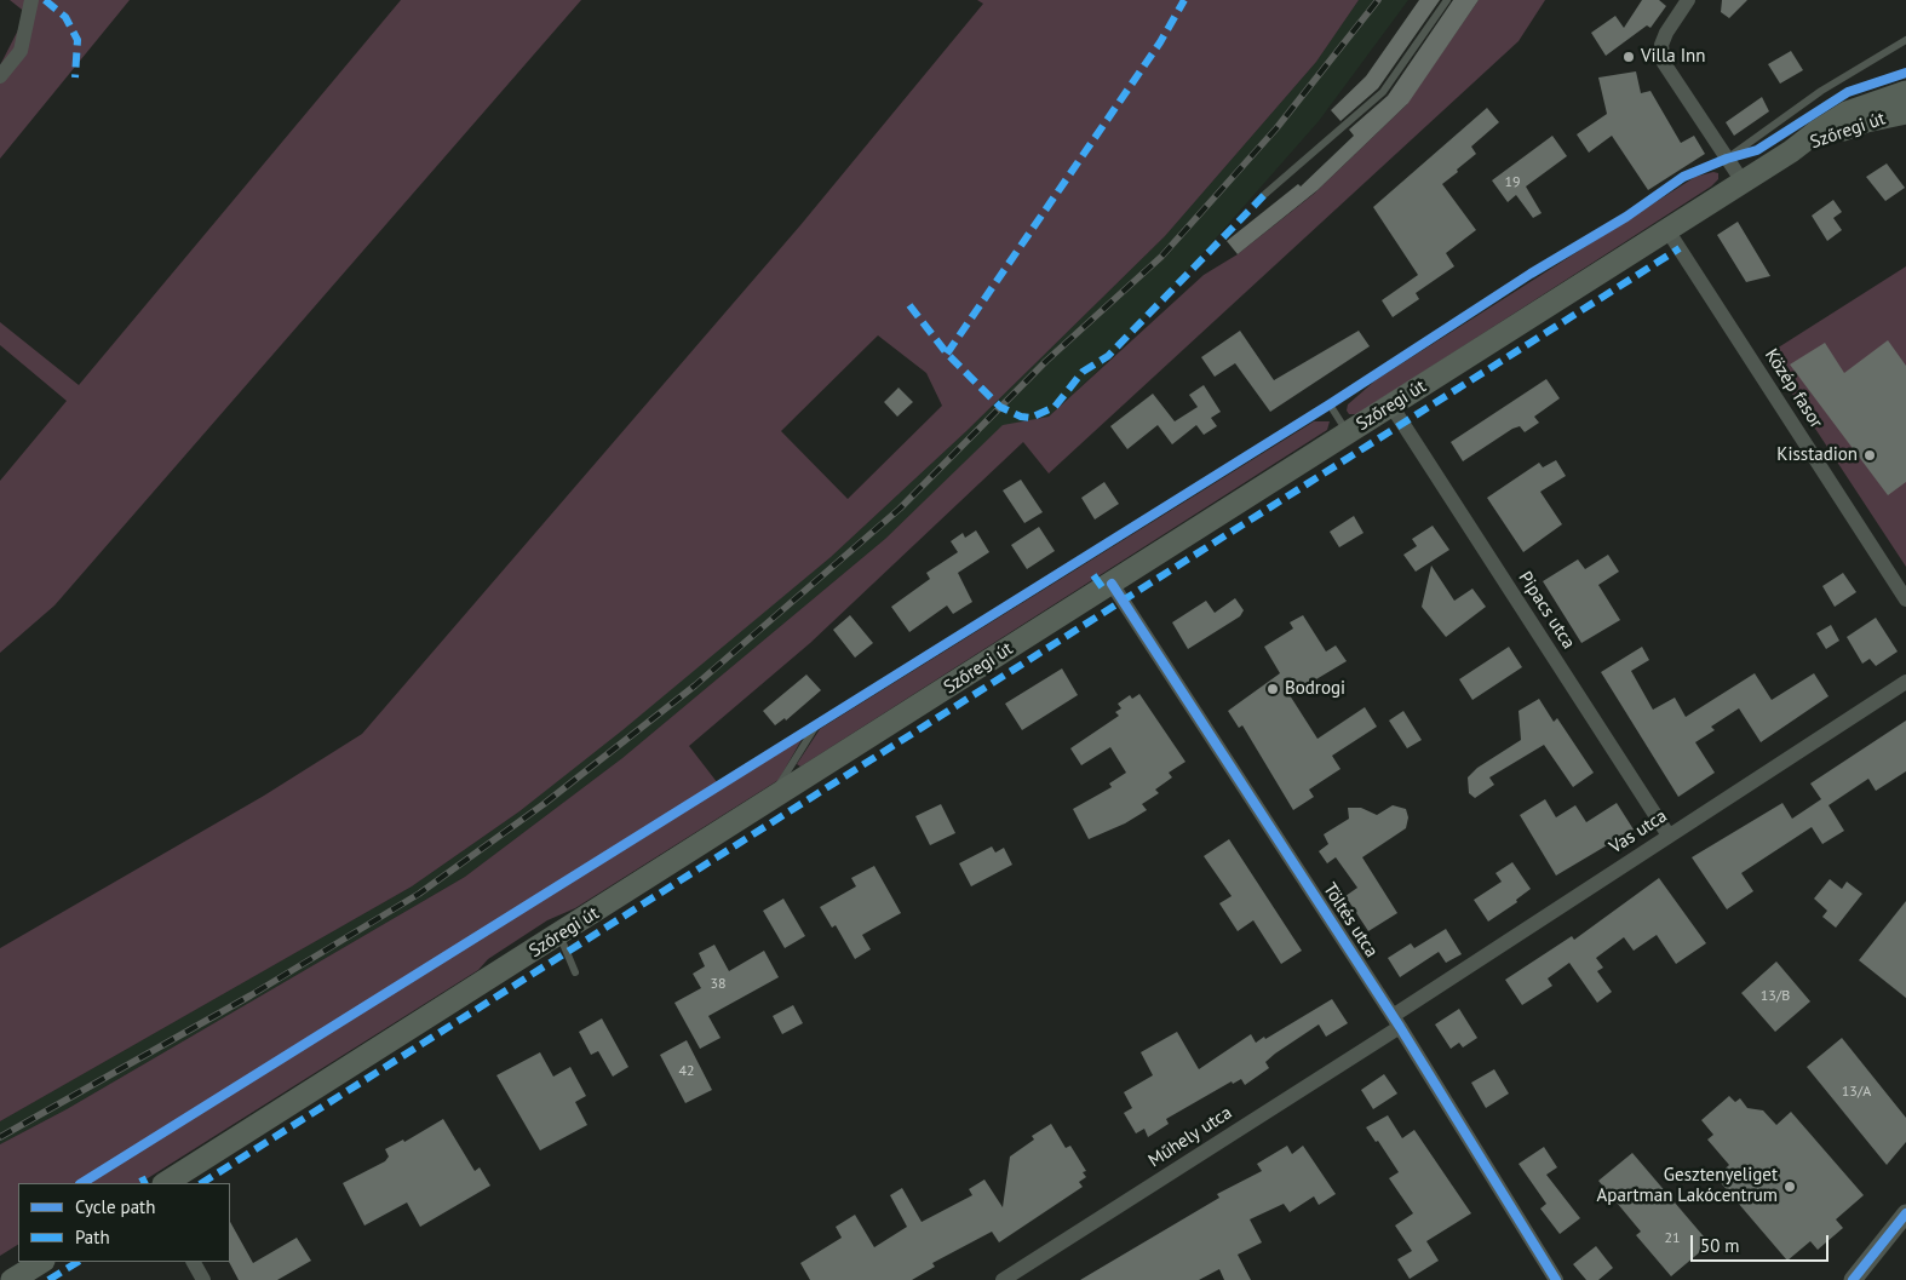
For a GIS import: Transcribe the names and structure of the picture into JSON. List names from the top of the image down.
{
  "streets": {
    "main road": ["Szőregi út"],
    "street": [
      "Közép fasor",
      "Pipacs utca",
      "Vas utca",
      "Töltés utca",
      "Műhely utca"
    ]
  },
  "crossings": [
    ["Szőregi út", "Közép fasor"],
    ["Szőregi út", "Pipacs utca"],
    ["Szőregi út", "Töltés utca"],
    ["Pipacs utca", "Vas utca"],
    ["Vas utca", "Töltés utca"],
    ["Vas utca", "Műhely utca"],
    ["Töltés utca", "Műhely utca"]
  ],
  "places": [
    "Villa Inn",
    "Kisstadion",
    "Bodrogi",
    "Gesztenyeliget Apartman Lakócentrum"
  ],
  "house_numbers": [
    "19",
    "38",
    "13/B",
    "42",
    "13/A",
    "21"
  ],
  "legend": ["Cycle path", "Path"],
  "scale_bar": "50 m"
}
